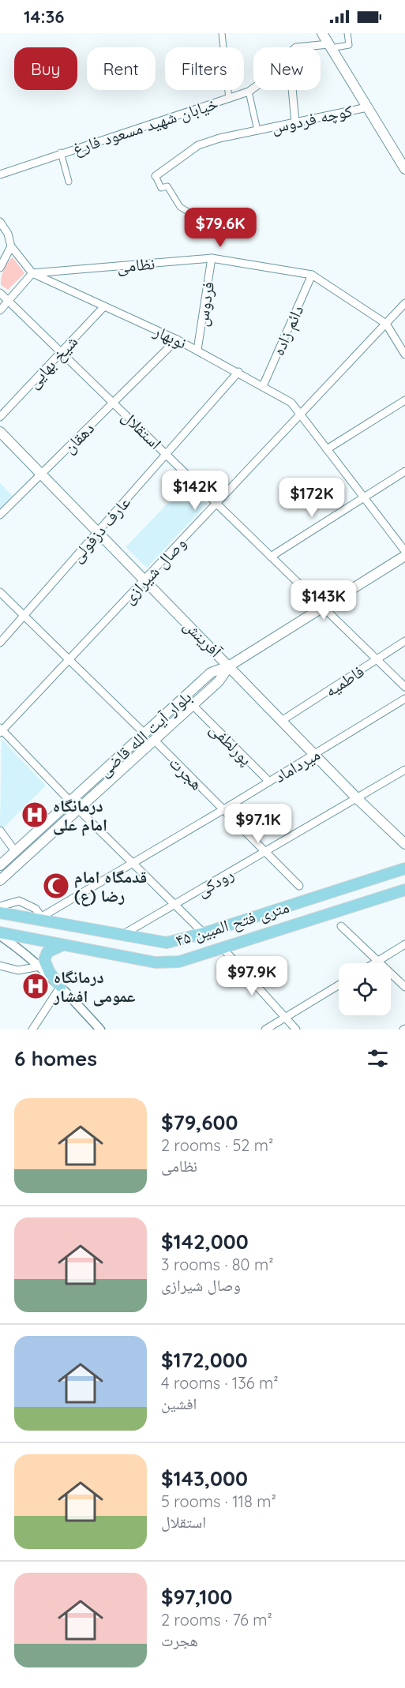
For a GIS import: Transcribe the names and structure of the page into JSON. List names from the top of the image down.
{
  "streets": {
    "main road": ["آفرینش", "بلوار آیت الله قاضی", "۴۵ متری فتح المبین"],
    "street": [
      "کوچه فردوس",
      "خیابان شهید مسعود فارغ",
      "نظامی",
      "فردوس",
      "دائم زاده",
      "نوبهار",
      "شیخ بهایی",
      "استقلال",
      "دهقان",
      "عارف دزفولی",
      "وصال شیرازی",
      "فاطمیه",
      "پورلطفی",
      "میرداماد",
      "هجرت",
      "رودکی"
    ]
  },
  "crossings": [
    ["نظامی", "فردوس"],
    ["نظامی", "دائم زاده"],
    ["نظامی", "نوبهار"],
    ["نظامی", "وصال شیرازی"],
    ["فردوس", "نوبهار"],
    ["دائم زاده", "نوبهار"],
    ["نوبهار", "شیخ بهایی"],
    ["نوبهار", "دهقان"],
    ["نوبهار", "عارف دزفولی"],
    ["نوبهار", "وصال شیرازی"],
    ["شیخ بهایی", "استقلال"],
    ["استقلال", "دهقان"],
    ["استقلال", "عارف دزفولی"],
    ["استقلال", "وصال شیرازی"],
    ["استقلال", "فاطمیه"],
    ["دهقان", "آفرینش"],
    ["عارف دزفولی", "آفرینش"],
    ["وصال شیرازی", "آفرینش"],
    ["آفرینش", "فاطمیه"],
    ["آفرینش", "بلوار آیت الله قاضی"],
    ["آفرینش", "میرداماد"],
    ["آفرینش", "رودکی"],
    ["بلوار آیت الله قاضی", "پورلطفی"],
    ["بلوار آیت الله قاضی", "هجرت"],
    ["پورلطفی", "میرداماد"],
    ["میرداماد", "هجرت"],
    ["میرداماد", "۴۵ متری فتح المبین"],
    ["هجرت", "رودکی"],
    ["رودکی", "۴۵ متری فتح المبین"]
  ],
  "places": {
    "hospital": ["درمانگاه امام علی", "درمانگاه عمومی افشار"],
    "mosque": ["قدمگاه امام رضا (ع)"]
  },
  "page": {
    "status": "14:36",
    "chip": [
      "Buy",
      "Rent",
      "Filters",
      "New"
    ],
    "price": [
      "$79.6K",
      "$142K",
      "$172K",
      "$143K",
      "$97.1K",
      "$97.9K"
    ],
    "heading": "6 homes",
    "list": [
      {
        "name": "$79,600",
        "note": "2 rooms · 52 m² · نظامی"
      },
      {
        "name": "$142,000",
        "note": "3 rooms · 80 m² · وصال شیرازی"
      },
      {
        "name": "$172,000",
        "note": "4 rooms · 136 m² · افشین"
      },
      {
        "name": "$143,000",
        "note": "5 rooms · 118 m² · استقلال"
      },
      {
        "name": "$97,100",
        "note": "2 rooms · 76 m² · هجرت"
      }
    ]
  }
}
